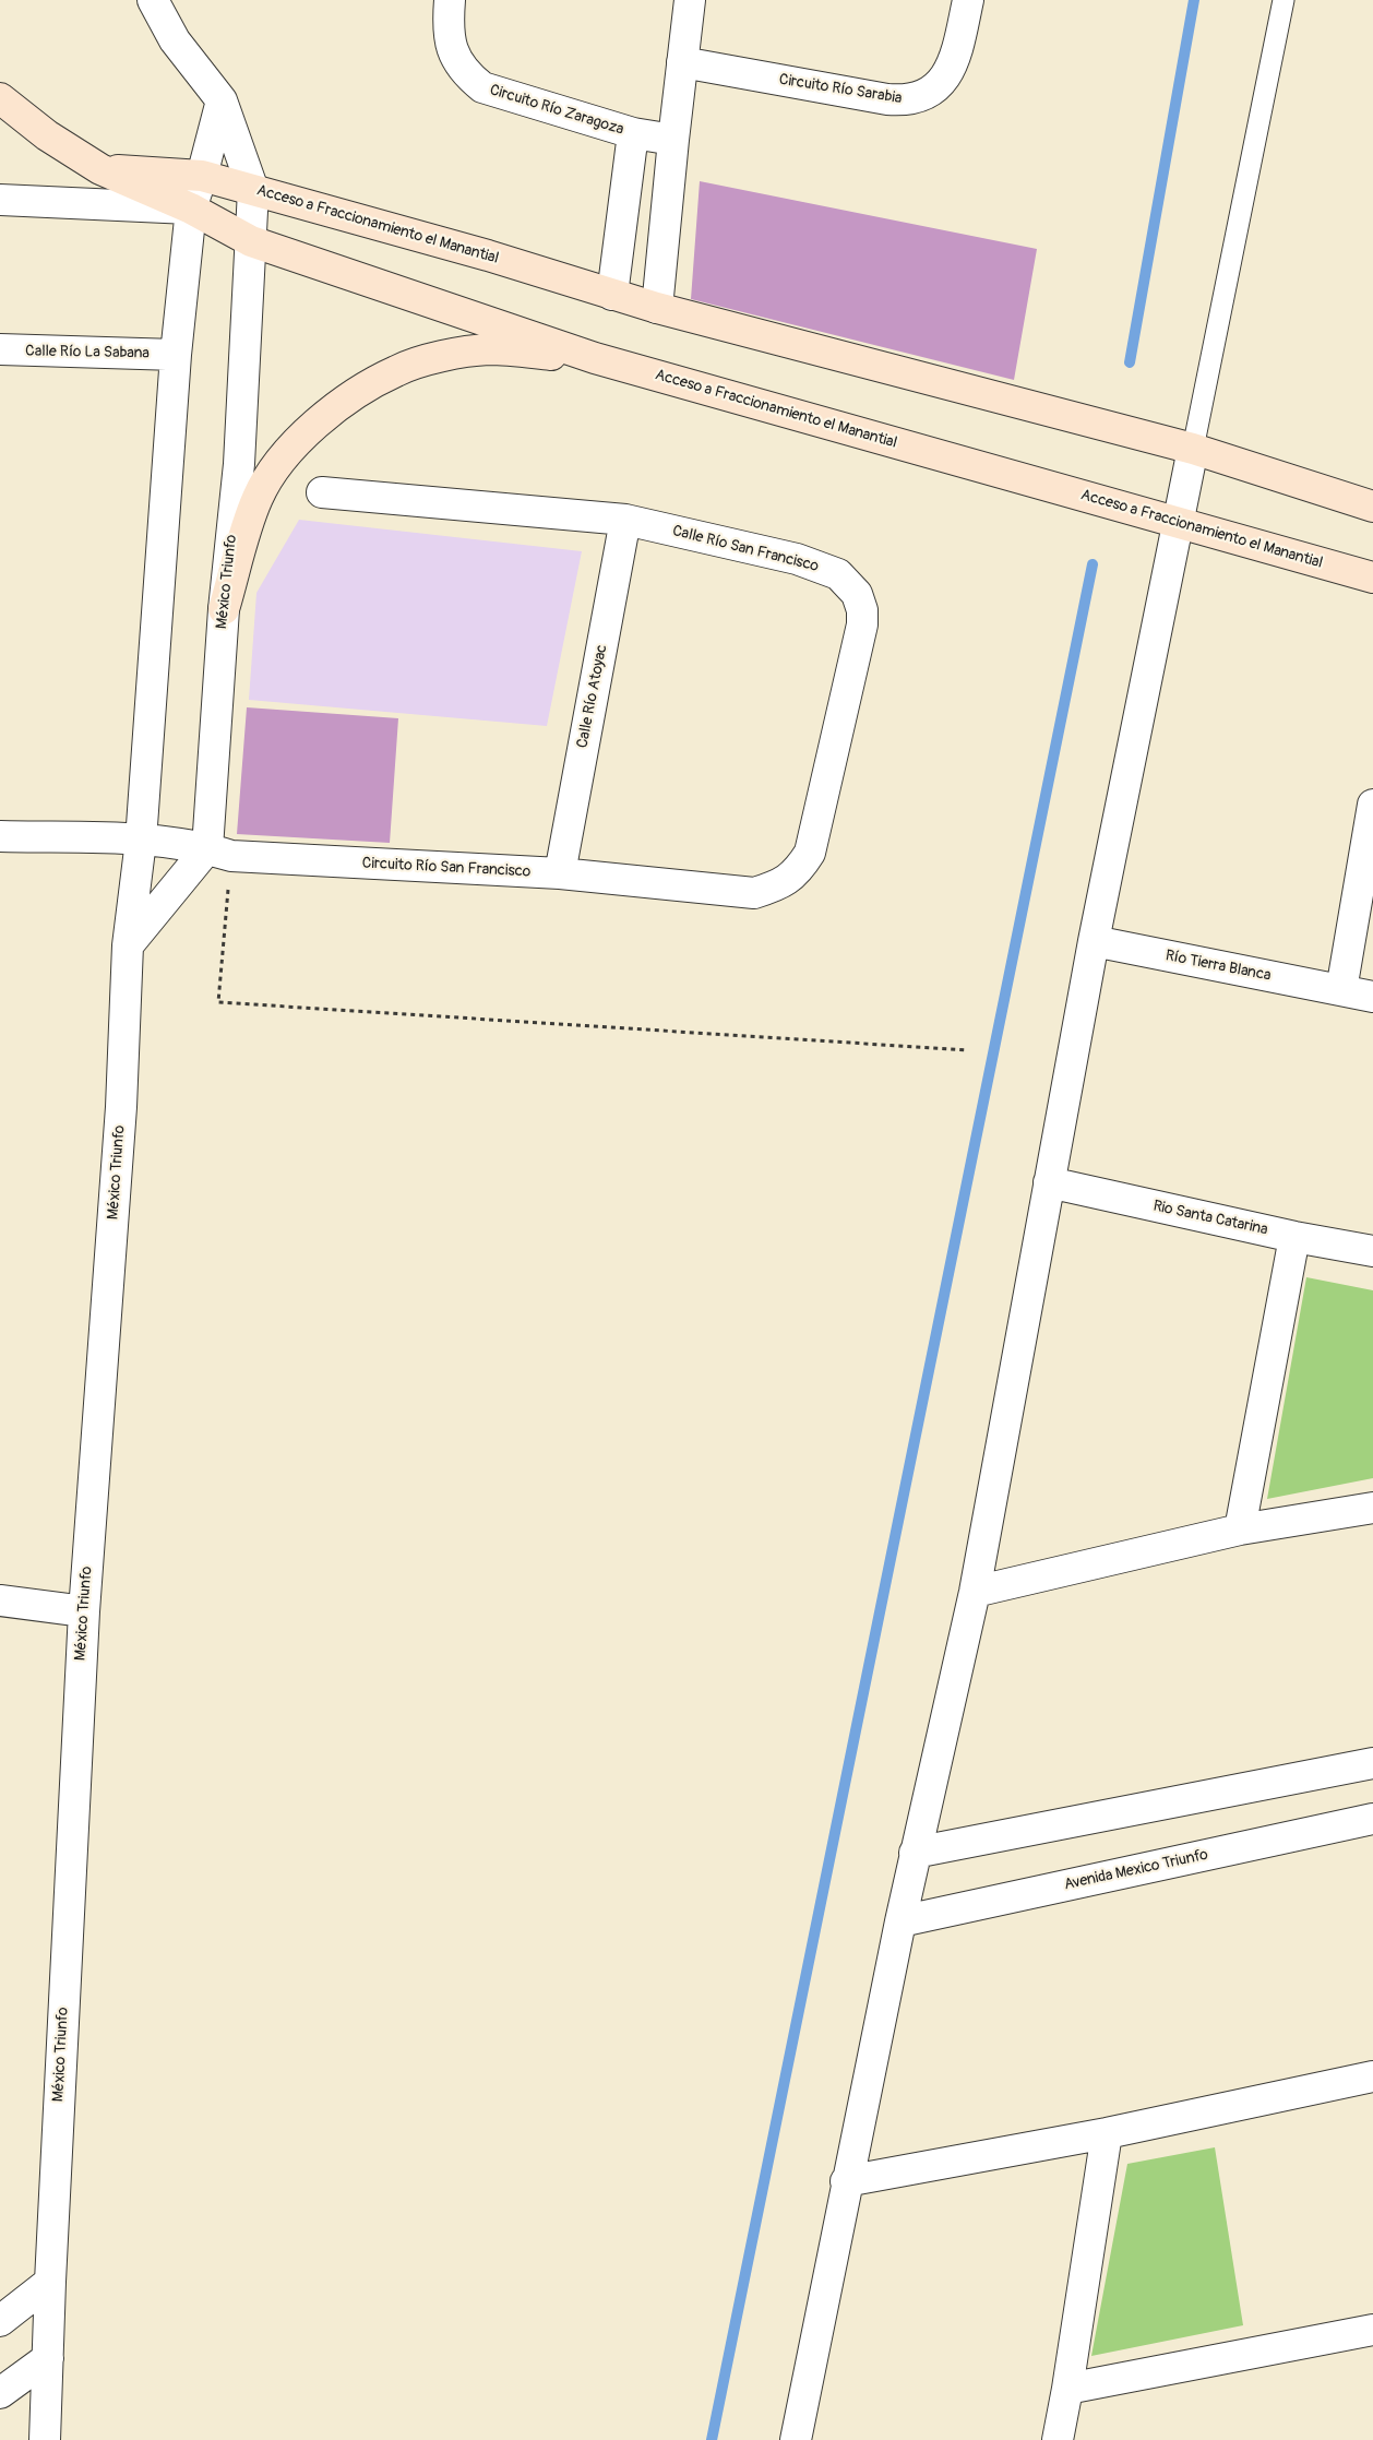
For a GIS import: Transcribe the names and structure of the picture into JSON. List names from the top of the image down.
{
  "streets": {
    "main road": ["Acceso a Fraccionamiento el Manantial"],
    "street": [
      "Circuito Río Sarabia",
      "Circuito Río Zaragoza",
      "Calle Río La Sabana",
      "Calle Río San Francisco",
      "México Triunfo",
      "Calle Río Atoyac",
      "Circuito Río San Francisco",
      "Río Tierra Blanca",
      "Rio Santa Catarina",
      "Avenida Mexico Triunfo"
    ]
  },
  "crossings": [
    ["Circuito Río Zaragoza", "Acceso a Fraccionamiento el Manantial"],
    ["Acceso a Fraccionamiento el Manantial", "México Triunfo"],
    ["Calle Río La Sabana", "México Triunfo"],
    ["Calle Río San Francisco", "Calle Río Atoyac"],
    ["Calle Río San Francisco", "Circuito Río San Francisco"],
    ["México Triunfo", "Circuito Río San Francisco"],
    ["Calle Río Atoyac", "Circuito Río San Francisco"]
  ]
}
